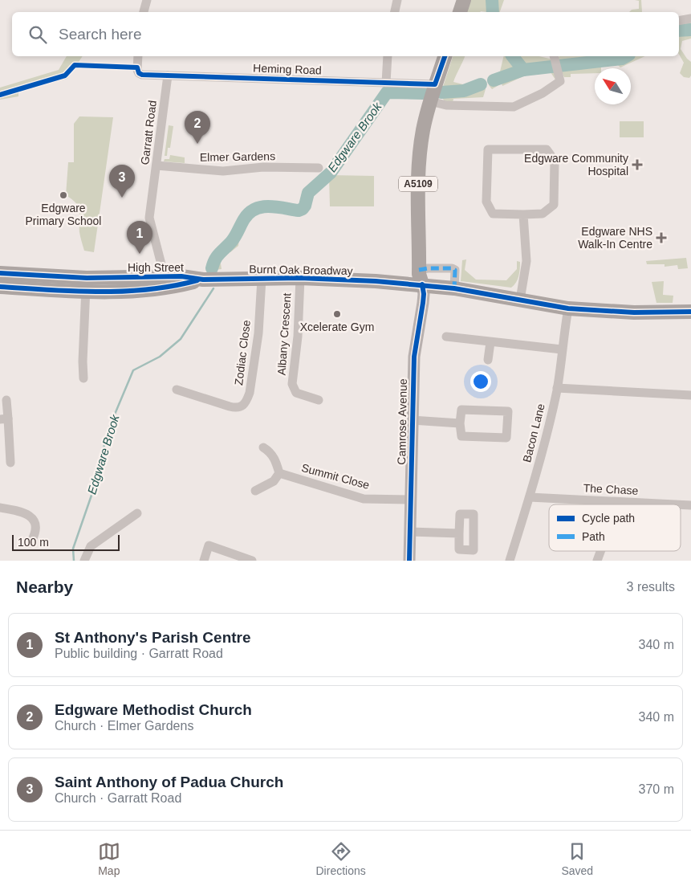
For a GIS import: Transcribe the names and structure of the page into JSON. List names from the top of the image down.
{
  "streets": {
    "main road": ["A5109", "High Street", "Burnt Oak Broadway"],
    "street": [
      "Heming Road",
      "Garratt Road",
      "Elmer Gardens",
      "Albany Crescent",
      "Zodiac Close",
      "Camrose Avenue",
      "Bacon Lane",
      "Summit Close",
      "The Chase"
    ]
  },
  "crossings": [
    ["Heming Road", "Garratt Road"],
    ["Heming Road", "A5109"],
    ["Garratt Road", "Elmer Gardens"],
    ["Garratt Road", "High Street"],
    ["A5109", "Burnt Oak Broadway"],
    ["A5109", "Camrose Avenue"],
    ["High Street", "Burnt Oak Broadway"],
    ["Burnt Oak Broadway", "Albany Crescent"],
    ["Burnt Oak Broadway", "Zodiac Close"],
    ["Burnt Oak Broadway", "Camrose Avenue"],
    ["Burnt Oak Broadway", "Bacon Lane"],
    ["Camrose Avenue", "Summit Close"],
    ["Bacon Lane", "The Chase"]
  ],
  "water": ["Edgware Brook"],
  "places": {
    "health": ["Edgware Community Hospital", "Edgware NHS Walk-In Centre"],
    "other": ["Edgware Primary School", "Xcelerate Gym"]
  },
  "legend": ["Cycle path", "Path"],
  "scale_bar": "100 m",
  "north": "top left",
  "page": {
    "search": "Search here",
    "pins": ["2", "3", "1"],
    "scale": "100 m",
    "heading": ["Nearby", "3 results"],
    "list": [
      {
        "mark": "1",
        "name": "St Anthony's Parish Centre",
        "note": "Public building · Garratt Road",
        "value": "340 m"
      },
      {
        "mark": "2",
        "name": "Edgware Methodist Church",
        "note": "Church · Elmer Gardens",
        "value": "340 m"
      },
      {
        "mark": "3",
        "name": "Saint Anthony of Padua Church",
        "note": "Church · Garratt Road",
        "value": "370 m"
      }
    ],
    "nav": ["Map", "Directions", "Saved"]
  }
}
